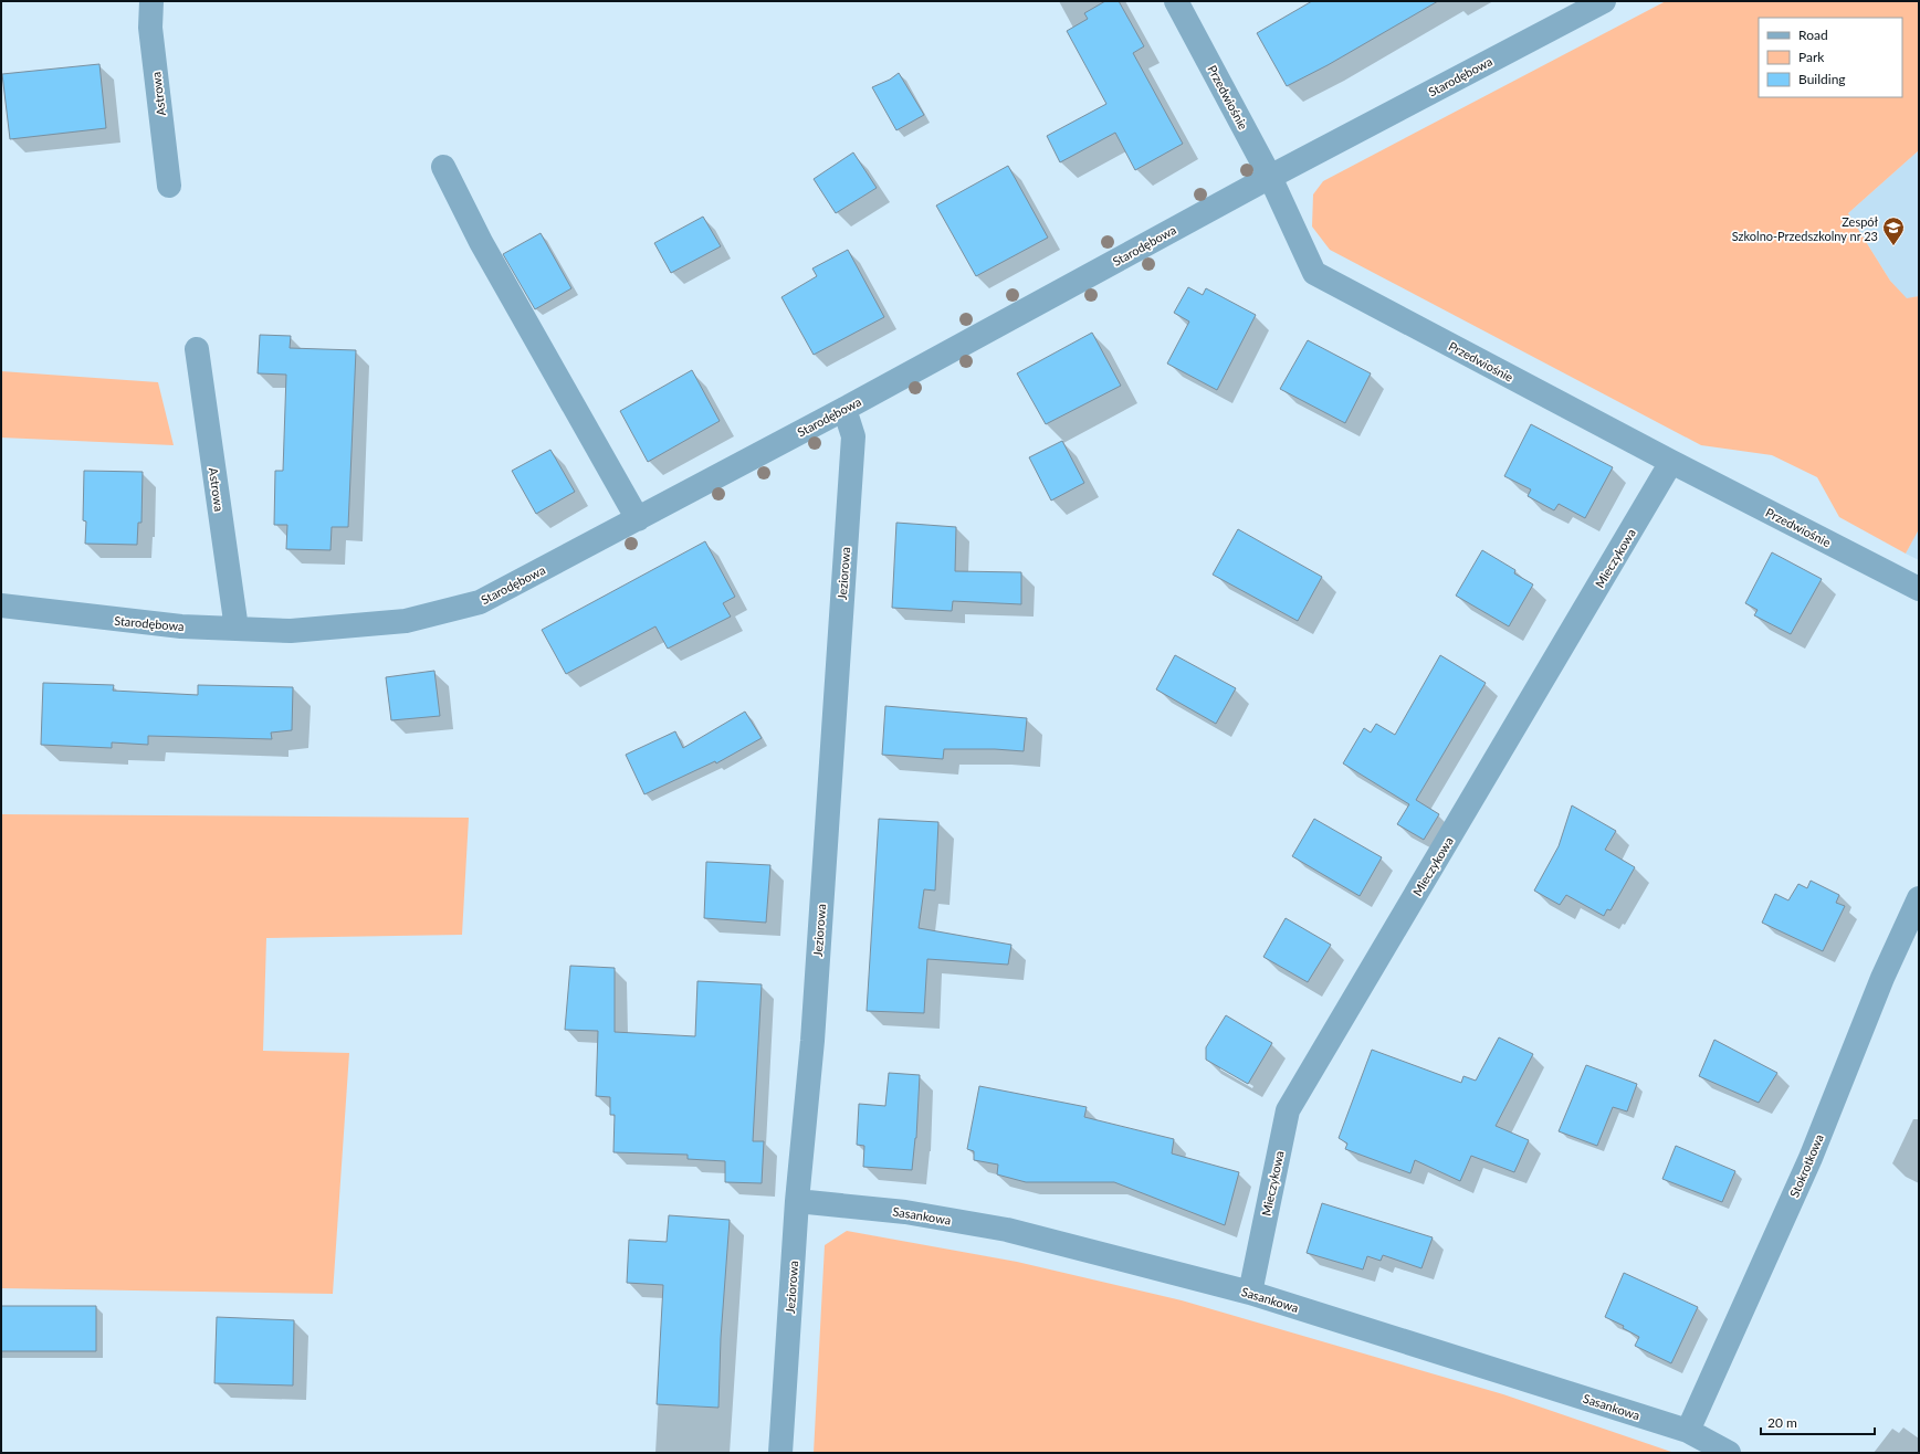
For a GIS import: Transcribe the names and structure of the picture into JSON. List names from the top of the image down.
{
  "streets": {
    "street": [
      "Starodębowa",
      "Astrowa",
      "Przedwiośnie",
      "Mieczykowa",
      "Jeziorowa",
      "Stokrotkowa",
      "Sasankowa"
    ]
  },
  "crossings": [
    ["Starodębowa", "Astrowa"],
    ["Starodębowa", "Przedwiośnie"],
    ["Starodębowa", "Jeziorowa"],
    ["Przedwiośnie", "Mieczykowa"],
    ["Mieczykowa", "Sasankowa"],
    ["Jeziorowa", "Sasankowa"],
    ["Stokrotkowa", "Sasankowa"]
  ],
  "places": {
    "school or university": ["Zespół Szkolno-Przedszkolny nr 23"]
  },
  "legend": ["Road", "Park", "Building"],
  "scale_bar": "20 m"
}
